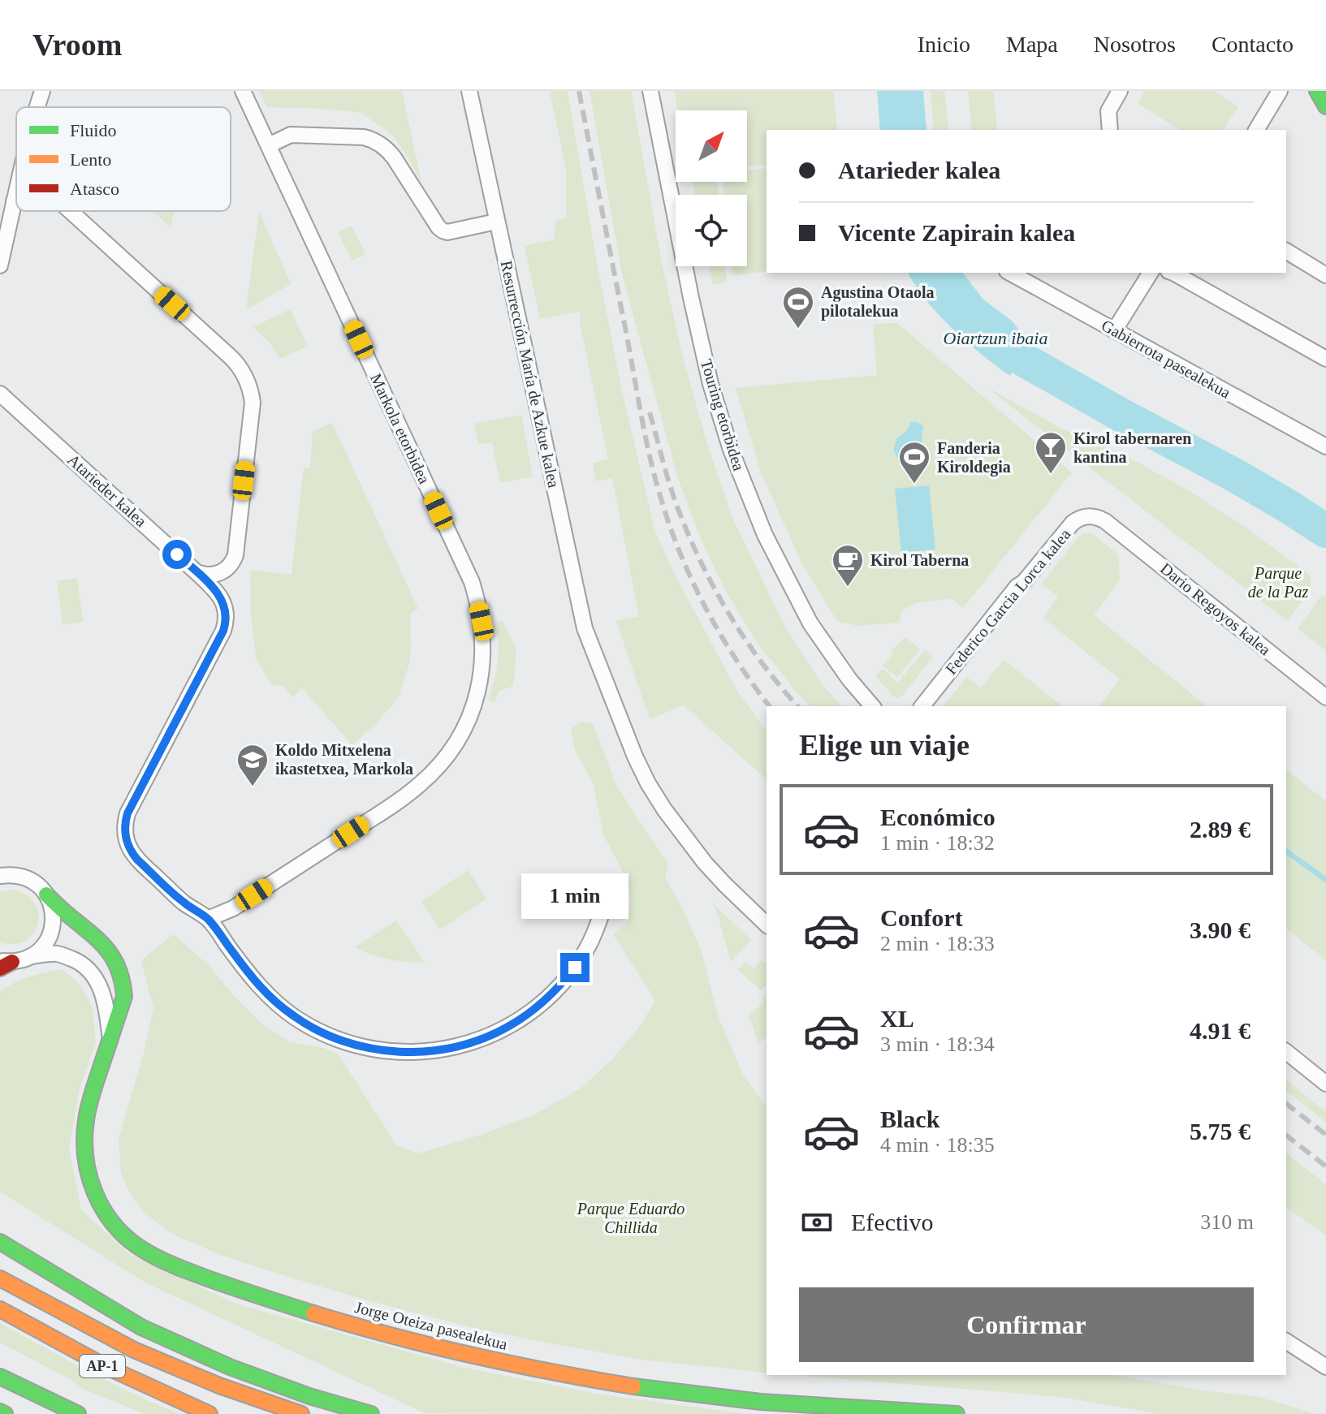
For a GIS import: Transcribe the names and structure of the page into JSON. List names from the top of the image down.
{
  "streets": {
    "main road": ["Jorge Oteiza pasealekua", "AP-1"],
    "street": [
      "Gabierrota pasealekua",
      "Resurrección María de Azkue kalea",
      "Touring etorbidea",
      "Markola etorbidea",
      "Atarieder kalea",
      "Federico Garcia Lorca kalea",
      "Dario Regoyos kalea"
    ]
  },
  "crossings": [
    ["Markola etorbidea", "Atarieder kalea"],
    ["Federico Garcia Lorca kalea", "Dario Regoyos kalea"]
  ],
  "water": ["Oiartzun ibaia"],
  "parks": ["Parque de la Paz", "Parque Eduardo Chillida"],
  "places": {
    "sports": ["Agustina Otaola pilotalekua", "Fanderia Kiroldegia"],
    "bar": ["Kirol tabernaren kantina"],
    "cafe": ["Kirol Taberna"],
    "school or university": ["Koldo Mitxelena ikastetxea, Markola"]
  },
  "legend": ["Fluido", "Lento", "Atasco"],
  "north": "top right",
  "page": {
    "header": "Vroom",
    "nav": [
      "Inicio",
      "Mapa",
      "Nosotros",
      "Contacto"
    ],
    "banner": ["Atarieder kalea", "Vicente Zapirain kalea"],
    "heading": "Elige un viaje",
    "list": [
      {
        "name": "Económico",
        "note": "1 min · 18:32",
        "value": "2.89 €"
      },
      {
        "name": "Confort",
        "note": "2 min · 18:33",
        "value": "3.90 €"
      },
      {
        "name": "XL",
        "note": "3 min · 18:34",
        "value": "4.91 €"
      },
      {
        "name": "Black",
        "note": "4 min · 18:35",
        "value": "5.75 €"
      }
    ],
    "bubble": "1 min",
    "pay": ["Efectivo", "310 m"],
    "buttons": "Confirmar"
  }
}
